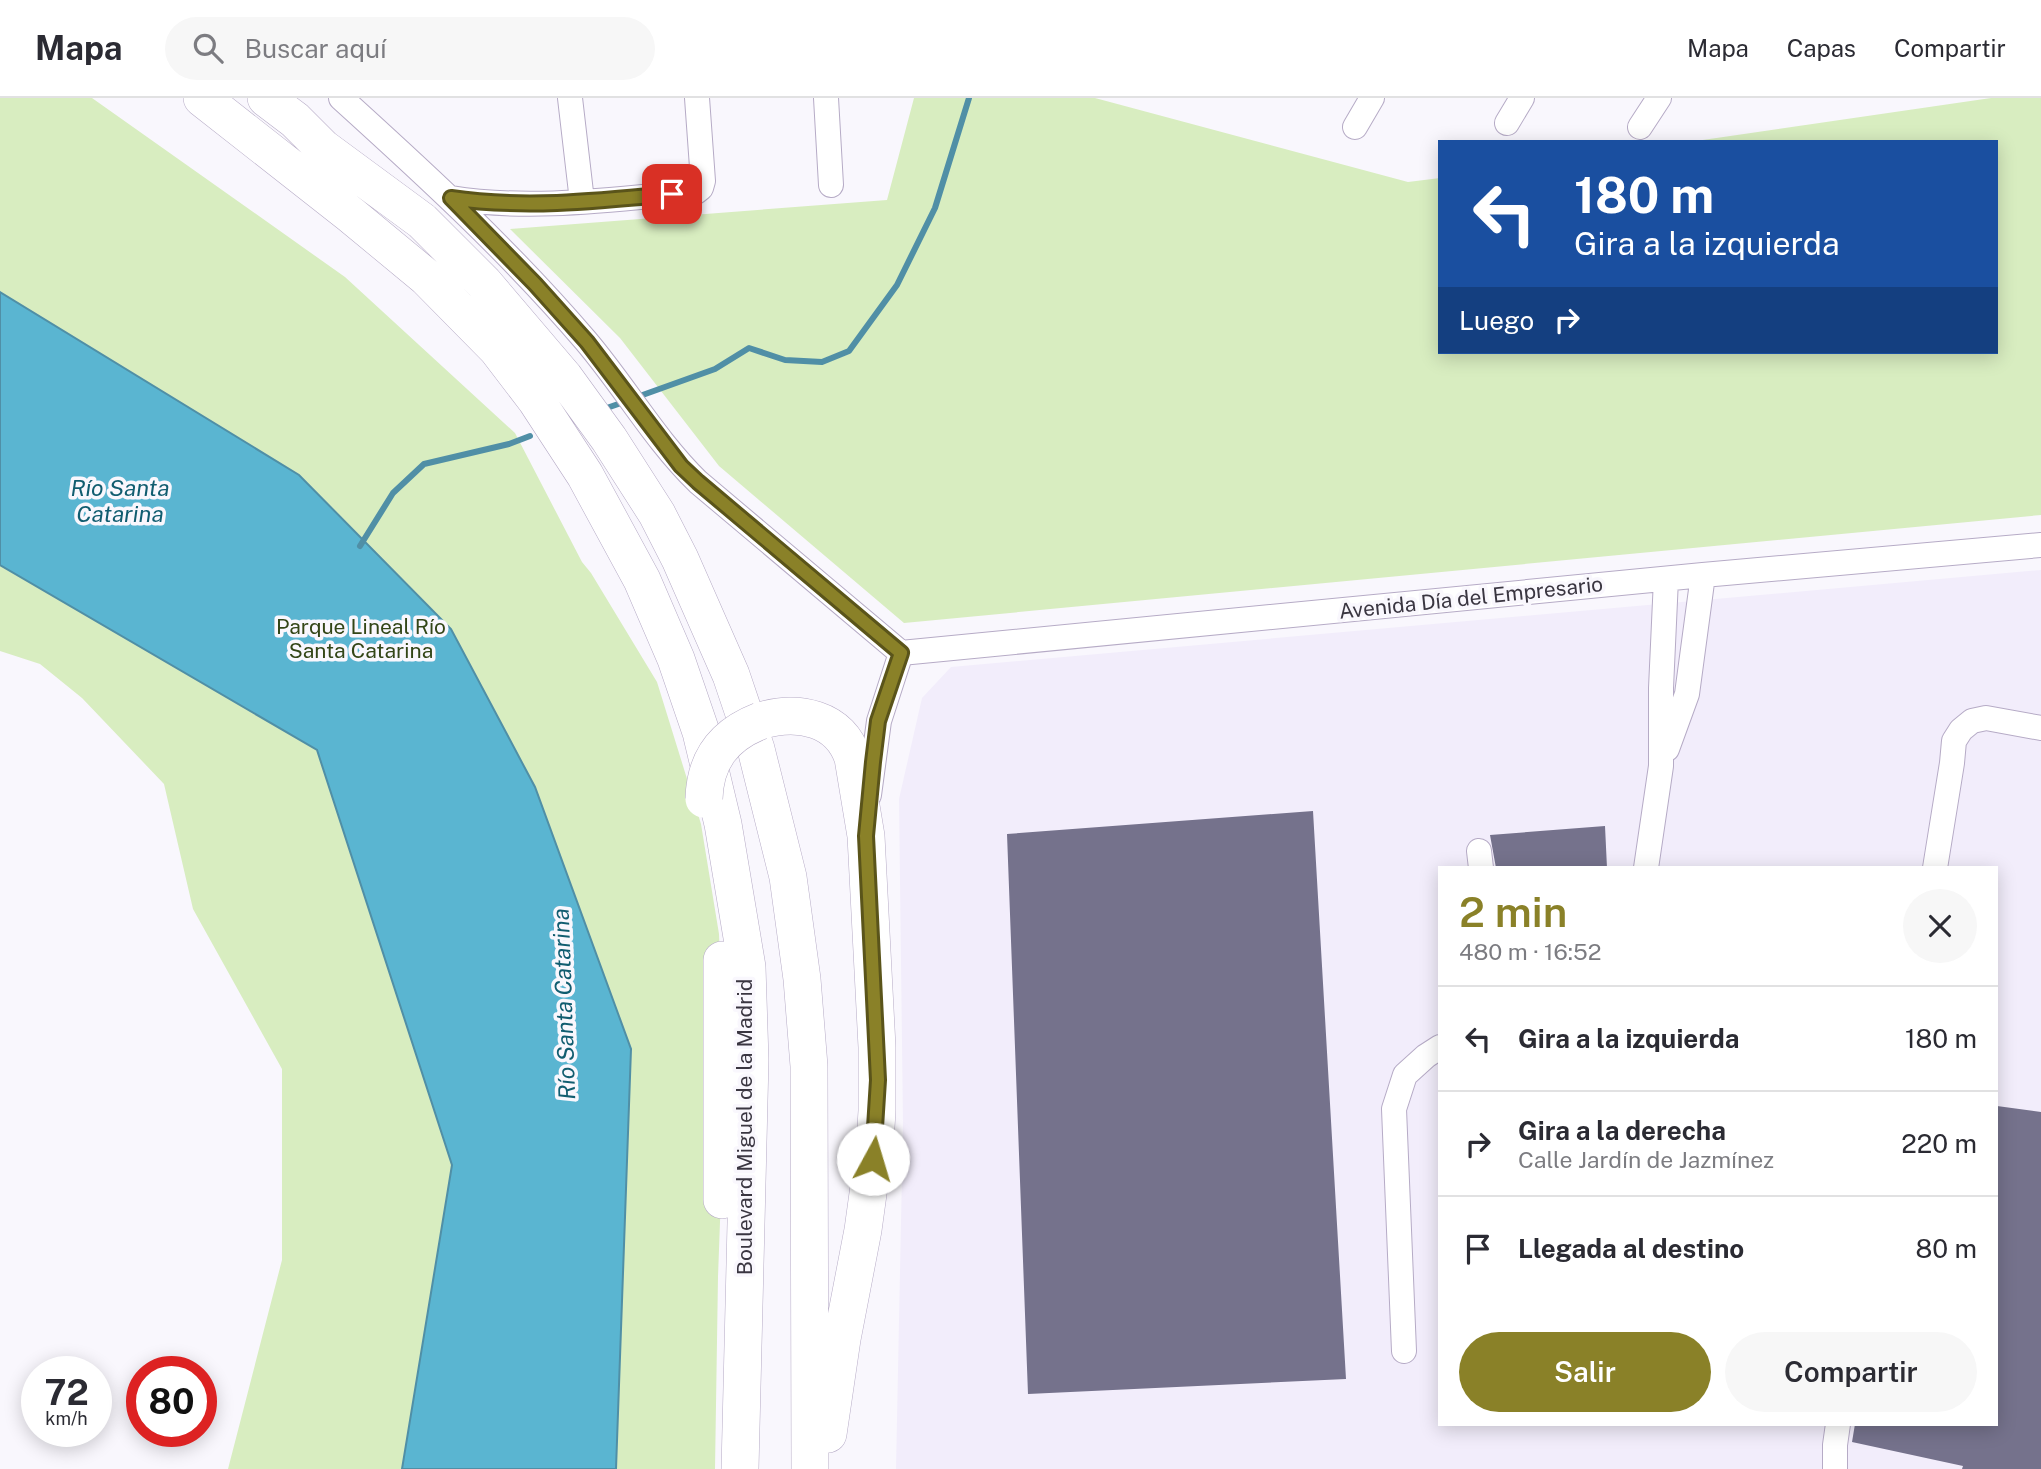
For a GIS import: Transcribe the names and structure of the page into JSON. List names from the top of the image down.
{
  "streets": {
    "highway": ["Boulevard Miguel de la Madrid"],
    "street": ["Avenida Día del Empresario"]
  },
  "water": ["Río Santa Catarina"],
  "parks": ["Parque Lineal Río Santa Catarina"],
  "page": {
    "header": "Mapa",
    "search": "Buscar aquí",
    "nav": ["Mapa", "Capas", "Compartir"],
    "turn": ["180 m", "Gira a la izquierda"],
    "then": "Luego",
    "heading": ["2 min", "480 m · 16:52"],
    "list": [
      {
        "name": "Gira a la izquierda",
        "value": "180 m"
      },
      {
        "name": "Gira a la derecha",
        "note": "Calle Jardín de Jazmínez",
        "value": "220 m"
      },
      {
        "name": "Llegada al destino",
        "value": "80 m"
      }
    ],
    "buttons": ["Salir", "Compartir"],
    "speed": "72 km/h",
    "limit": "80"
  }
}
